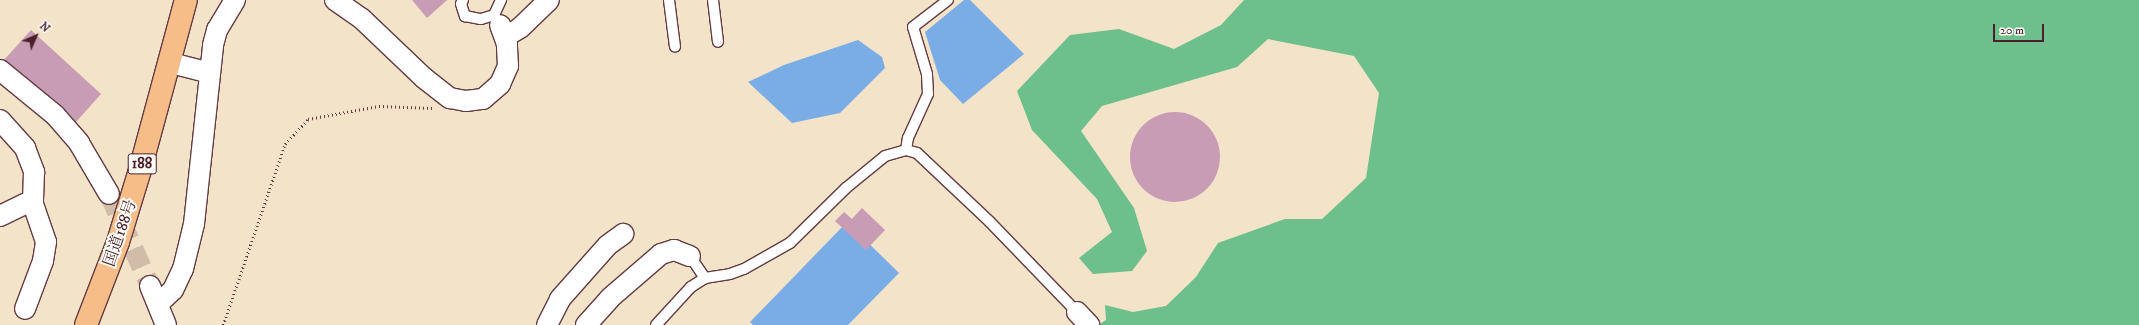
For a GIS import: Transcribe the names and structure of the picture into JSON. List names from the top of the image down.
{
  "streets": {
    "highway": ["188", "国道188号"]
  },
  "scale_bar": "20 m",
  "north": "top right"
}
